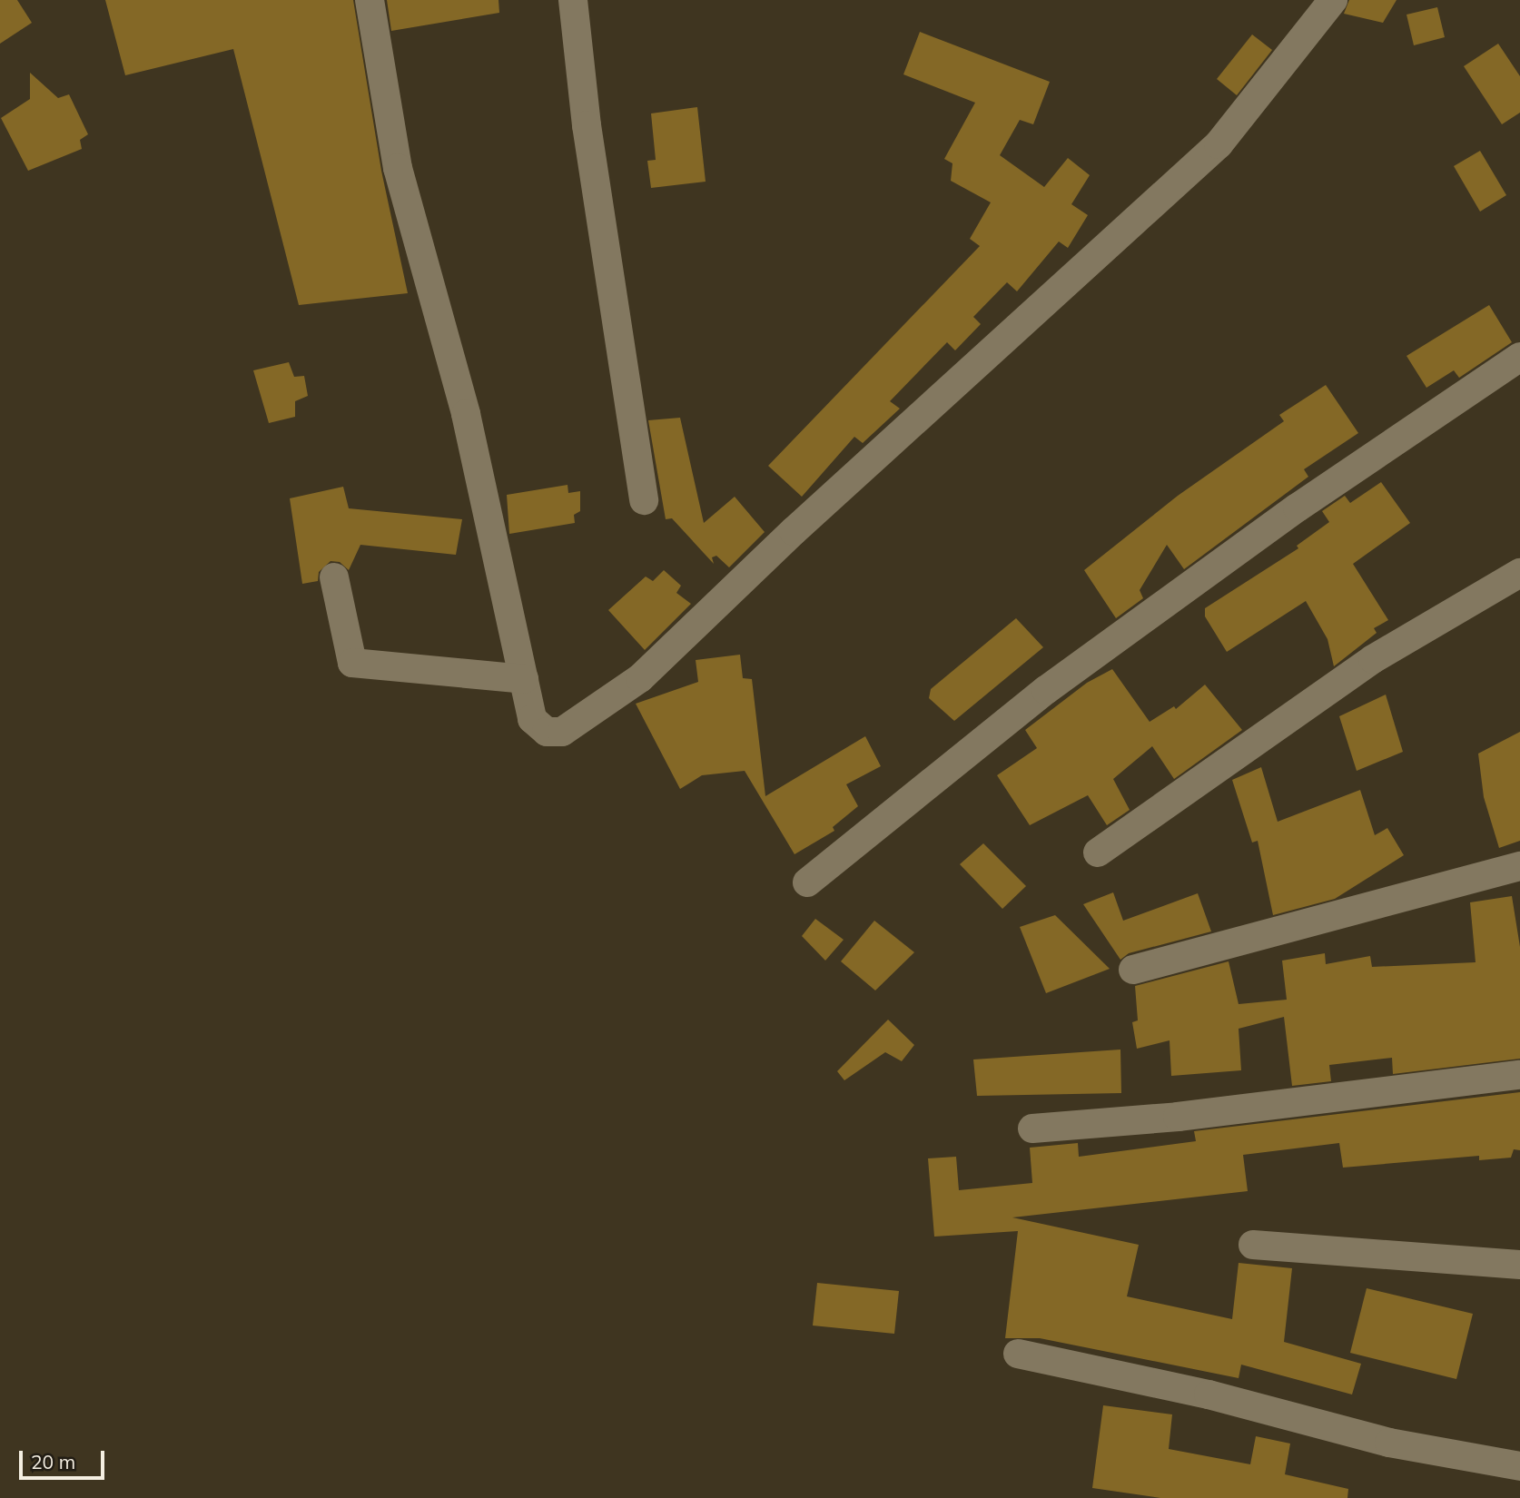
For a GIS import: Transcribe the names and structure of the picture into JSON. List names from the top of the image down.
{
  "scale_bar": "20 m"
}
